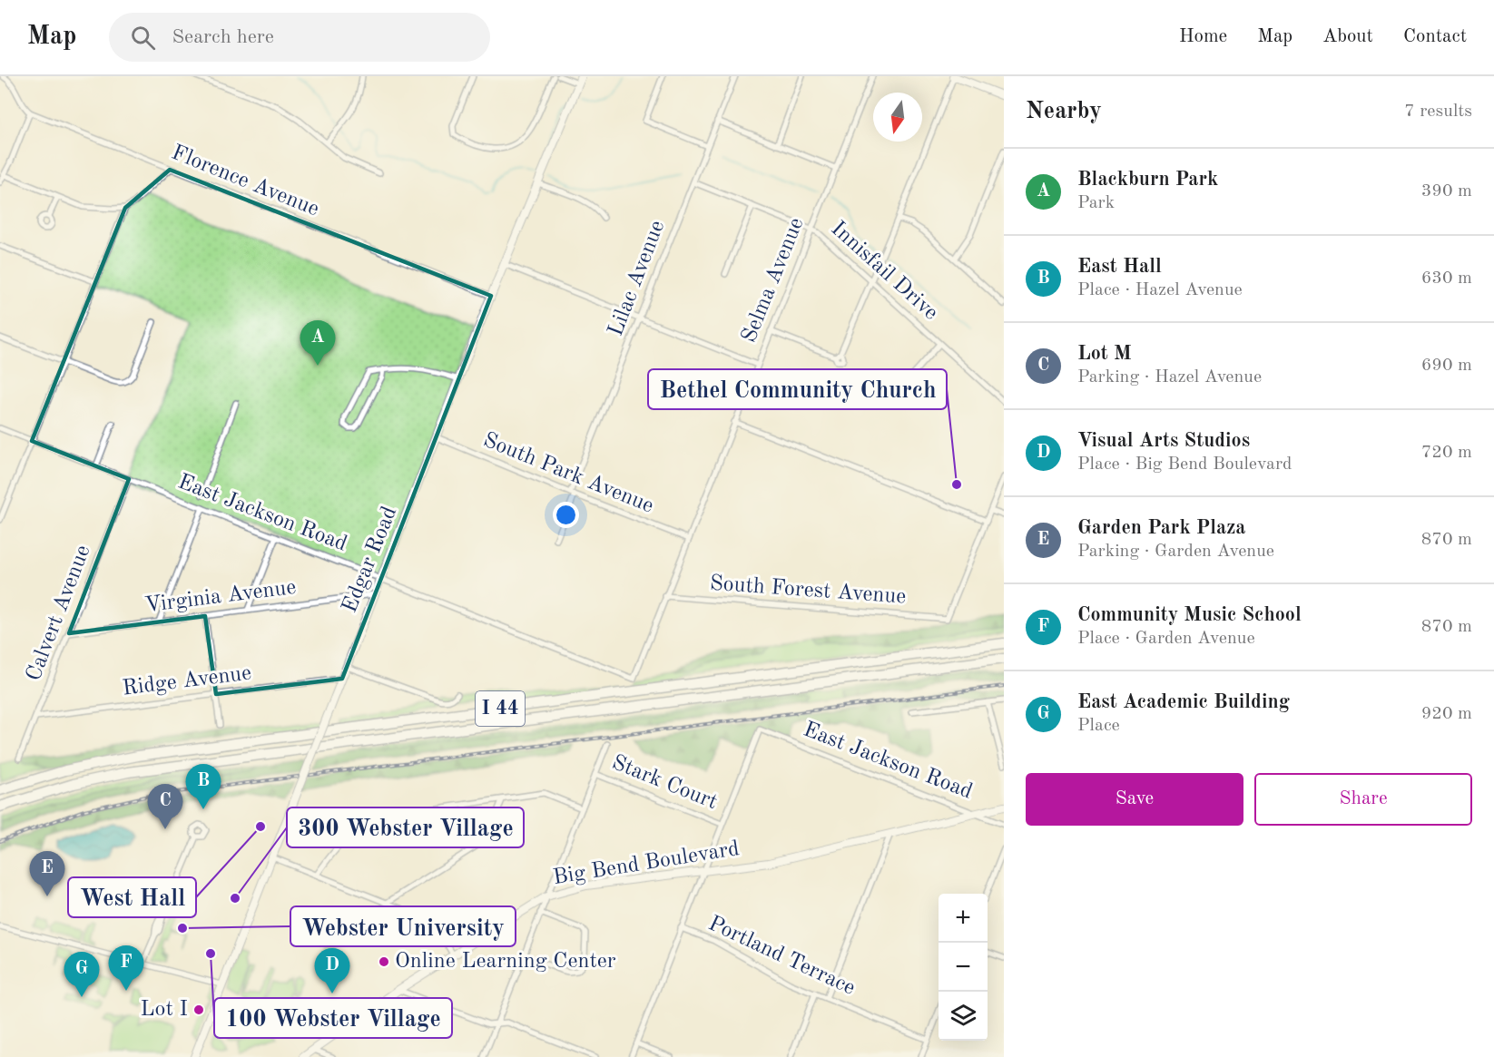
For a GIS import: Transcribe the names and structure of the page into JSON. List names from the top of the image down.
{
  "streets": {
    "highway": ["I 44"],
    "street": [
      "Florence Avenue",
      "Innisfail Drive",
      "Lilac Avenue",
      "Selma Avenue",
      "South Park Avenue",
      "East Jackson Road",
      "Edgar Road",
      "South Forest Avenue",
      "Virginia Avenue",
      "Calvert Avenue",
      "Ridge Avenue",
      "Stark Court",
      "Big Bend Boulevard",
      "Portland Terrace"
    ]
  },
  "crossings": [
    ["Florence Avenue", "Edgar Road"],
    ["Innisfail Drive", "Lilac Avenue"],
    ["Innisfail Drive", "Selma Avenue"],
    ["Lilac Avenue", "South Park Avenue"],
    ["Selma Avenue", "South Park Avenue"],
    ["Selma Avenue", "East Jackson Road"],
    ["Selma Avenue", "South Forest Avenue"],
    ["South Park Avenue", "Edgar Road"],
    ["East Jackson Road", "Edgar Road"],
    ["East Jackson Road", "Calvert Avenue"],
    ["East Jackson Road", "Stark Court"],
    ["East Jackson Road", "Big Bend Boulevard"],
    ["Edgar Road", "Virginia Avenue"],
    ["Edgar Road", "Ridge Avenue"],
    ["Virginia Avenue", "Calvert Avenue"],
    ["Calvert Avenue", "Ridge Avenue"]
  ],
  "places": [
    "Bethel Community Church",
    "West Hall",
    "300 Webster Village",
    "Webster University",
    "100 Webster Village",
    "Online Learning Center",
    "Lot I"
  ],
  "north": "bottom",
  "page": {
    "header": "Map",
    "search": "Search here",
    "nav": [
      "Home",
      "Map",
      "About",
      "Contact"
    ],
    "heading": ["Nearby", "7 results"],
    "list": [
      {
        "mark": "A",
        "name": "Blackburn Park",
        "note": "Park",
        "value": "390 m"
      },
      {
        "mark": "B",
        "name": "East Hall",
        "note": "Place · Hazel Avenue",
        "value": "630 m"
      },
      {
        "mark": "C",
        "name": "Lot M",
        "note": "Parking · Hazel Avenue",
        "value": "690 m"
      },
      {
        "mark": "D",
        "name": "Visual Arts Studios",
        "note": "Place · Big Bend Boulevard",
        "value": "720 m"
      },
      {
        "mark": "E",
        "name": "Garden Park Plaza",
        "note": "Parking · Garden Avenue",
        "value": "870 m"
      },
      {
        "mark": "F",
        "name": "Community Music School",
        "note": "Place · Garden Avenue",
        "value": "870 m"
      },
      {
        "mark": "G",
        "name": "East Academic Building",
        "note": "Place",
        "value": "920 m"
      }
    ],
    "pins": [
      "A",
      "B",
      "C",
      "E",
      "F",
      "D",
      "G"
    ],
    "buttons": ["Save", "Share"],
    "map_buttons": ["+", "−"]
  }
}
